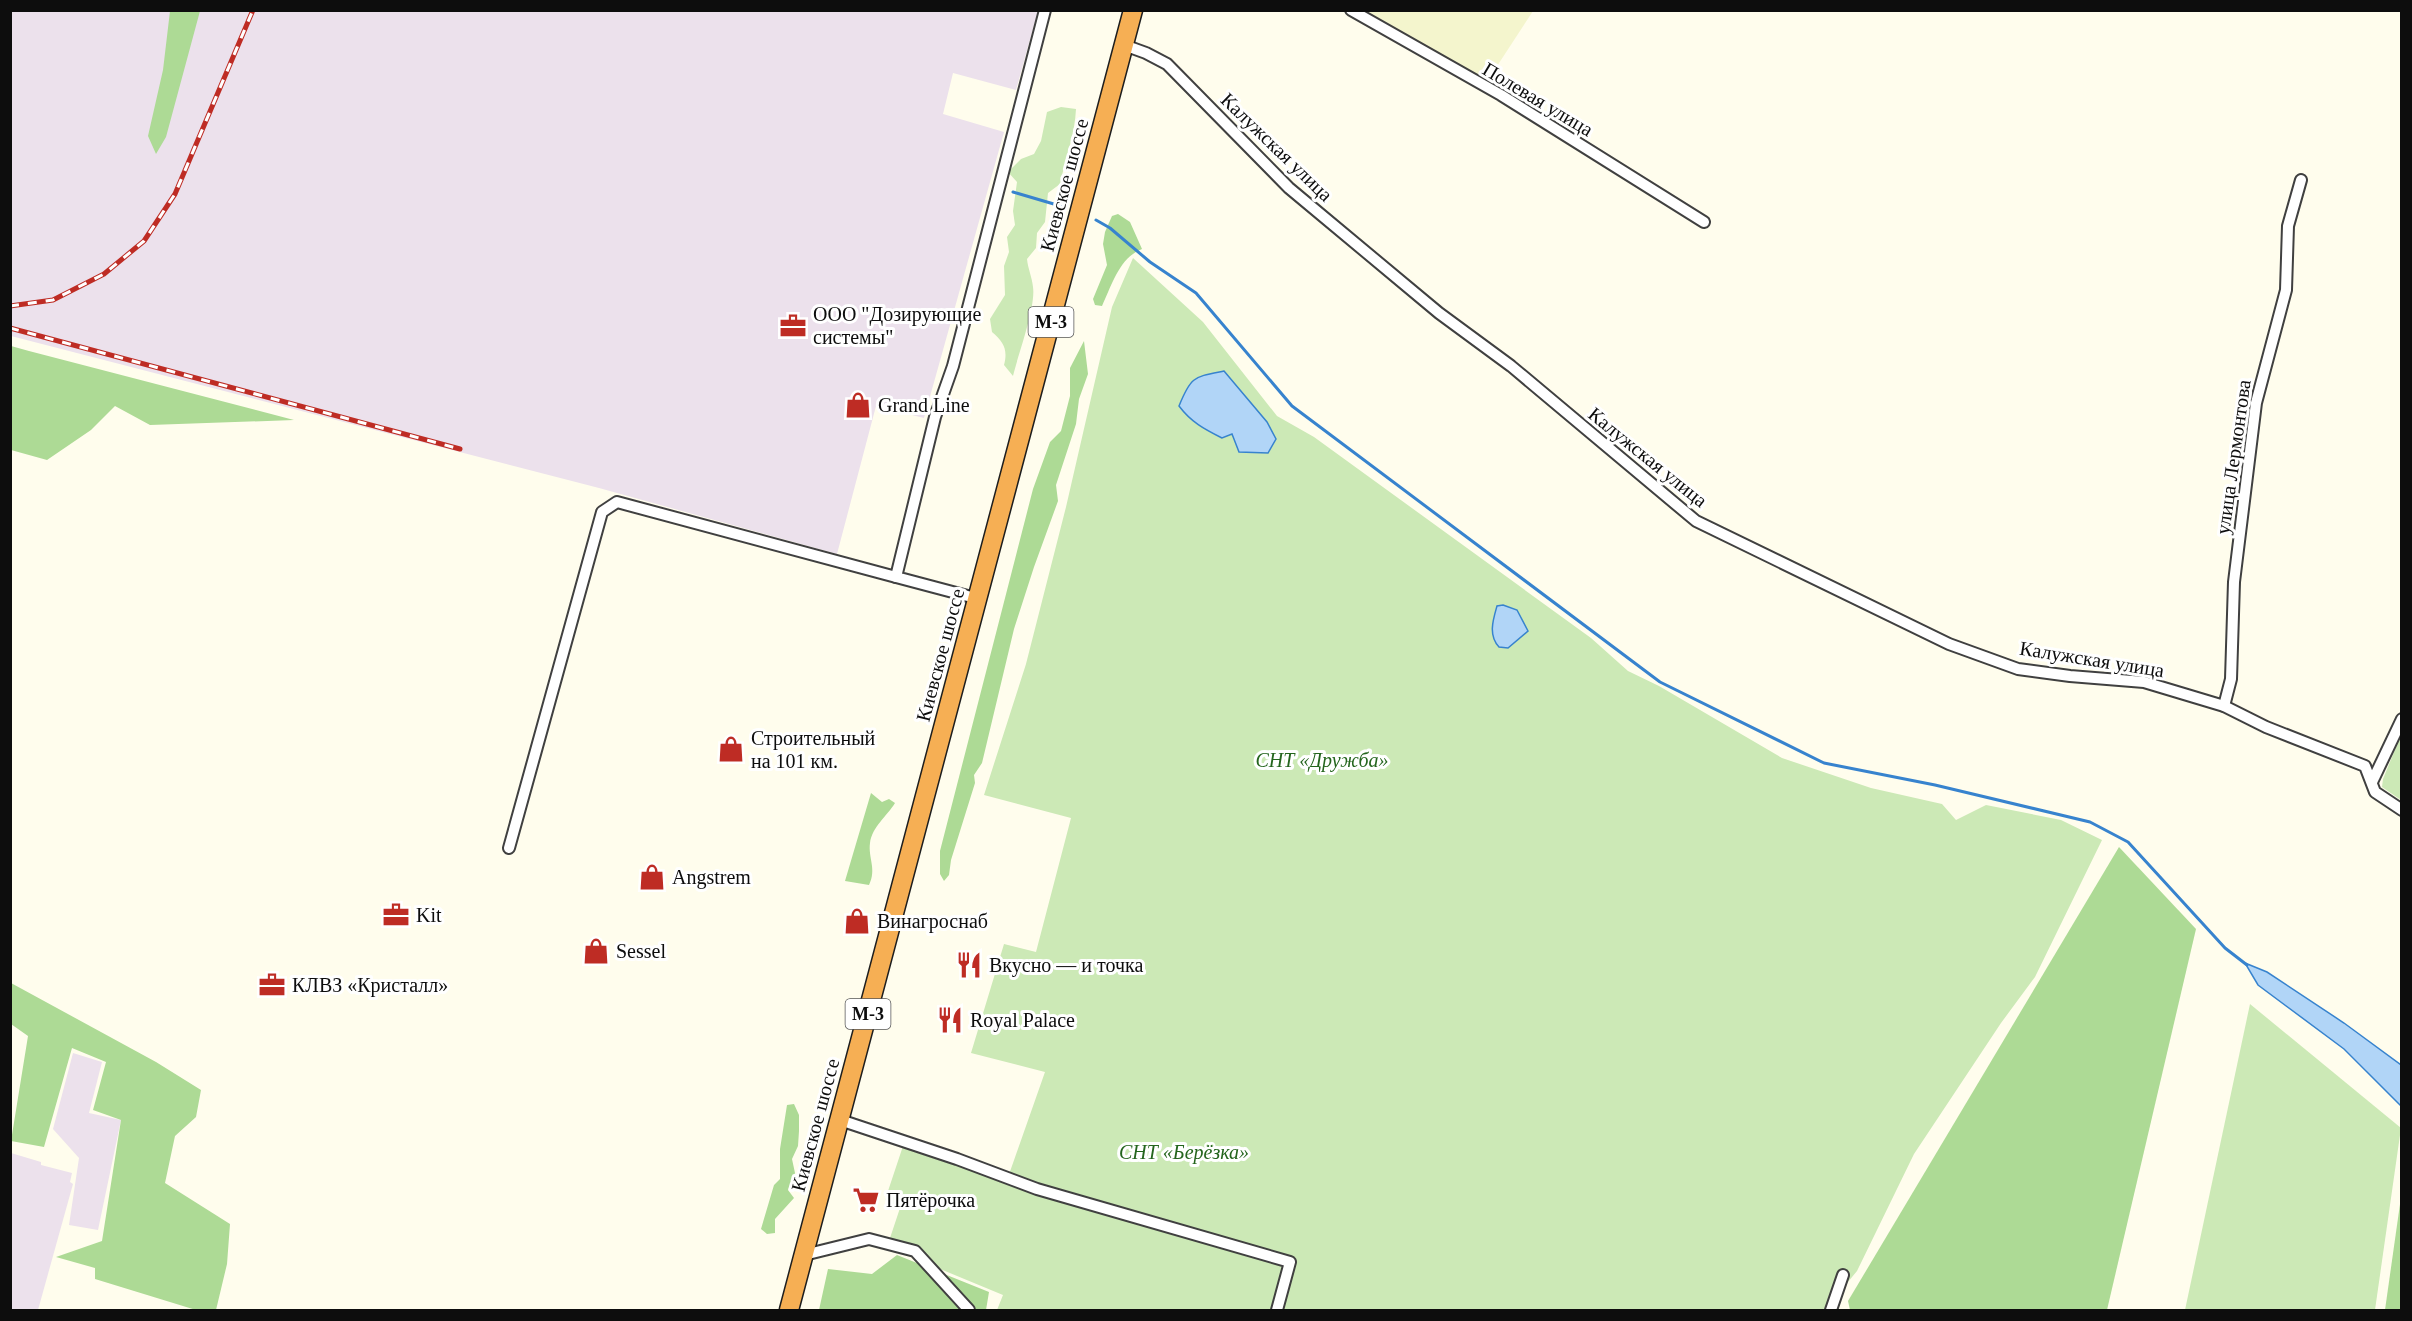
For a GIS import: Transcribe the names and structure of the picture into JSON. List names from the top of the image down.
{
  "streets": {
    "highway": ["Киевское шоссе", "М-3"],
    "street": ["Полевая улица", "Калужская улица", "улица Лермонтова"]
  },
  "crossings": [
    ["Калужская улица", "Киевское шоссе"],
    ["Калужская улица", "улица Лермонтова"]
  ],
  "parks": ["СНТ «Дружба»", "СНТ «Берёзка»"],
  "places": {
    "office": ["ООО \"Дозирующие системы\"", "Kit", "КЛВЗ «Кристалл»"],
    "shop": [
      "Grand Line",
      "Строительный на 101 км.",
      "Angstrem",
      "Винагроснаб",
      "Sessel"
    ],
    "restaurant": ["Вкусно — и точка", "Royal Palace"],
    "supermarket": ["Пятёрочка"]
  }
}
